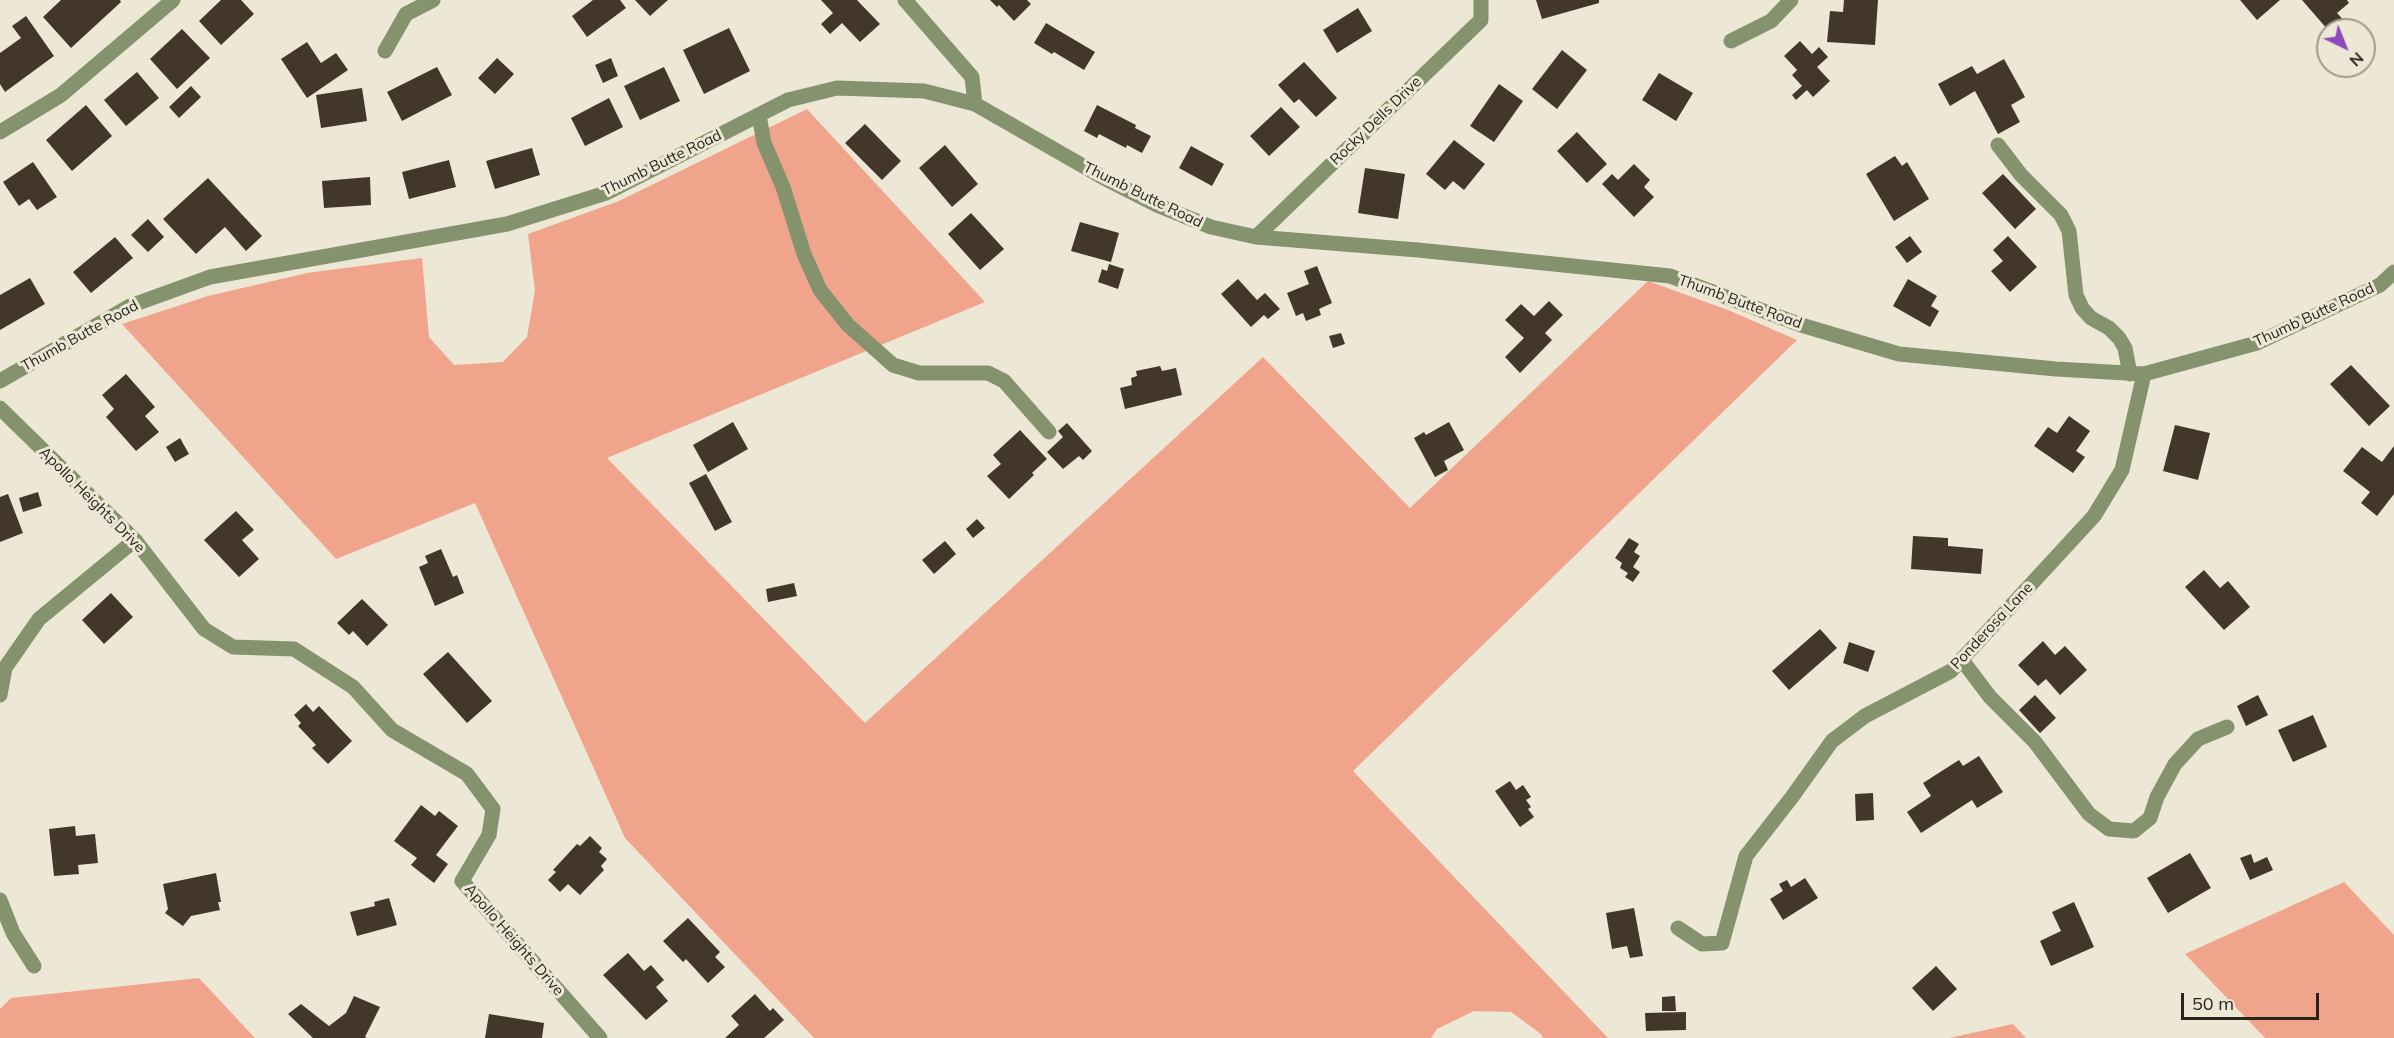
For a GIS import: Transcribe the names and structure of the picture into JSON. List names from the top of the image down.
{
  "streets": {
    "street": [
      "Rocky Dells Drive",
      "Thumb Butte Road",
      "Apollo Heights Drive",
      "Ponderosa Lane"
    ]
  },
  "crossings": [
    ["Rocky Dells Drive", "Thumb Butte Road"],
    ["Thumb Butte Road", "Ponderosa Lane"]
  ],
  "scale_bar": "50 m",
  "north": "bottom right"
}
